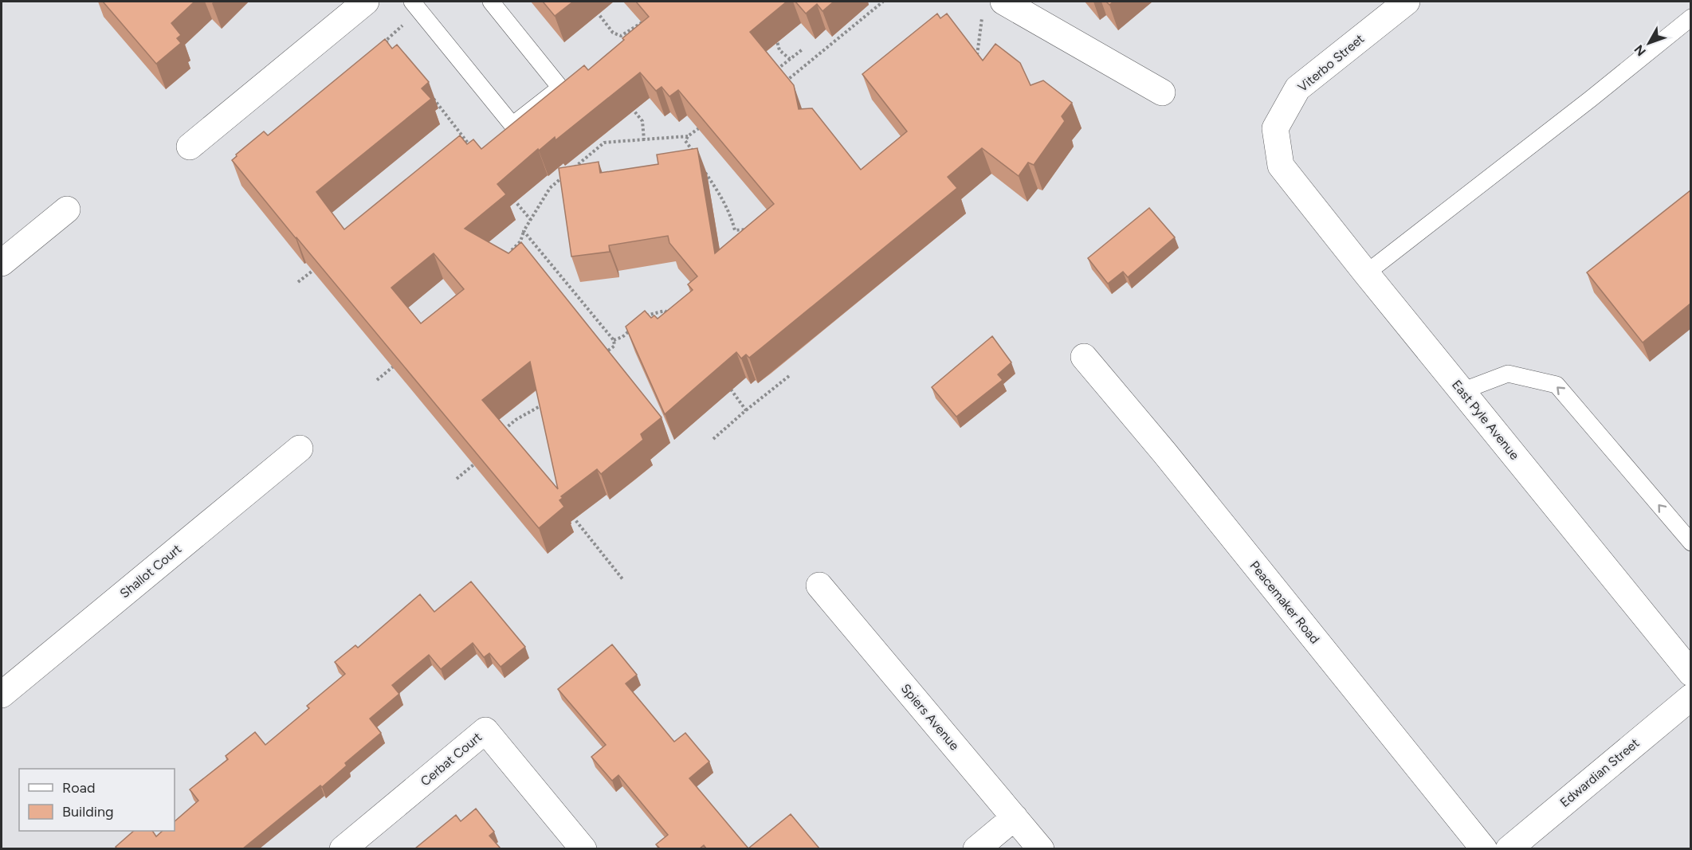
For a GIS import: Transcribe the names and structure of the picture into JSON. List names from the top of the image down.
{
  "streets": {
    "street": [
      "Viterbo Street",
      "East Pyle Avenue",
      "Shallot Court",
      "Peacemaker Road",
      "Spiers Avenue",
      "Cerbat Court",
      "Edwardian Street"
    ]
  },
  "crossings": [
    ["Viterbo Street", "East Pyle Avenue"]
  ],
  "legend": ["Road", "Building"],
  "north": "bottom left"
}
